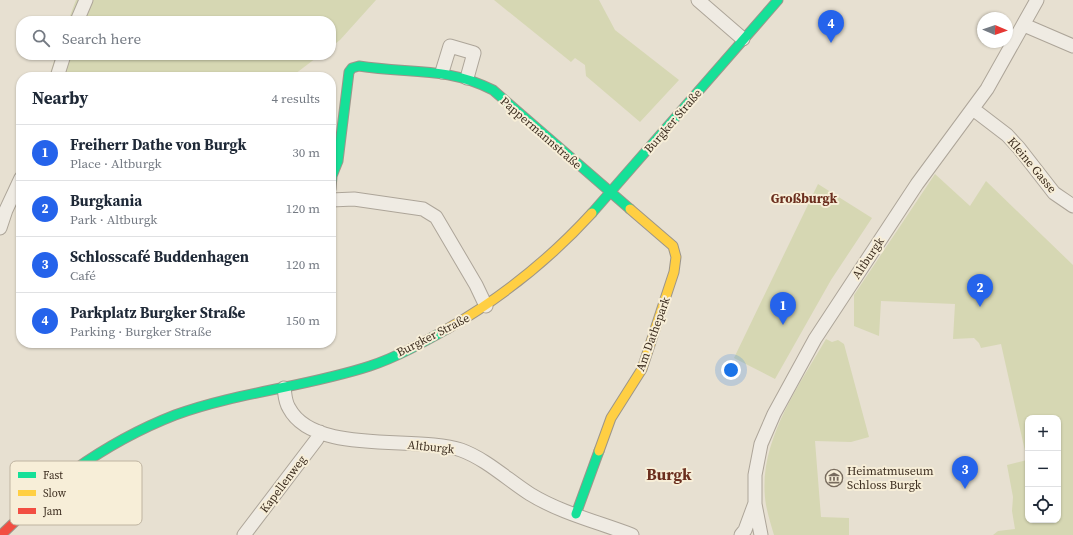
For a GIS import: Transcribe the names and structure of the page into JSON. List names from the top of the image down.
{
  "streets": {
    "main road": ["Burgker Straße", "Pappermannstraße", "Am Dathepark"],
    "street": ["Kleine Gasse", "Altburgk", "Kapellenweg"]
  },
  "crossings": [
    ["Burgker Straße", "Pappermannstraße"],
    ["Burgker Straße", "Altburgk"],
    ["Burgker Straße", "Am Dathepark"],
    ["Pappermannstraße", "Am Dathepark"],
    ["Kleine Gasse", "Altburgk"],
    ["Altburgk", "Am Dathepark"],
    ["Altburgk", "Kapellenweg"]
  ],
  "districts": ["Großburgk", "Burgk"],
  "places": {
    "museum": ["Heimatmuseum Schloss Burgk"]
  },
  "legend": ["Fast", "Slow", "Jam"],
  "north": "right",
  "page": {
    "pins": [
      "4",
      "2",
      "1",
      "3"
    ],
    "search": "Search here",
    "heading": ["Nearby", "4 results"],
    "list": [
      {
        "mark": "1",
        "name": "Freiherr Dathe von Burgk",
        "note": "Place · Altburgk",
        "value": "30 m"
      },
      {
        "mark": "2",
        "name": "Burgkania",
        "note": "Park · Altburgk",
        "value": "120 m"
      },
      {
        "mark": "3",
        "name": "Schlosscafé Buddenhagen",
        "note": "Café",
        "value": "120 m"
      },
      {
        "mark": "4",
        "name": "Parkplatz Burgker Straße",
        "note": "Parking · Burgker Straße",
        "value": "150 m"
      }
    ],
    "map_buttons": ["+", "−"]
  }
}
